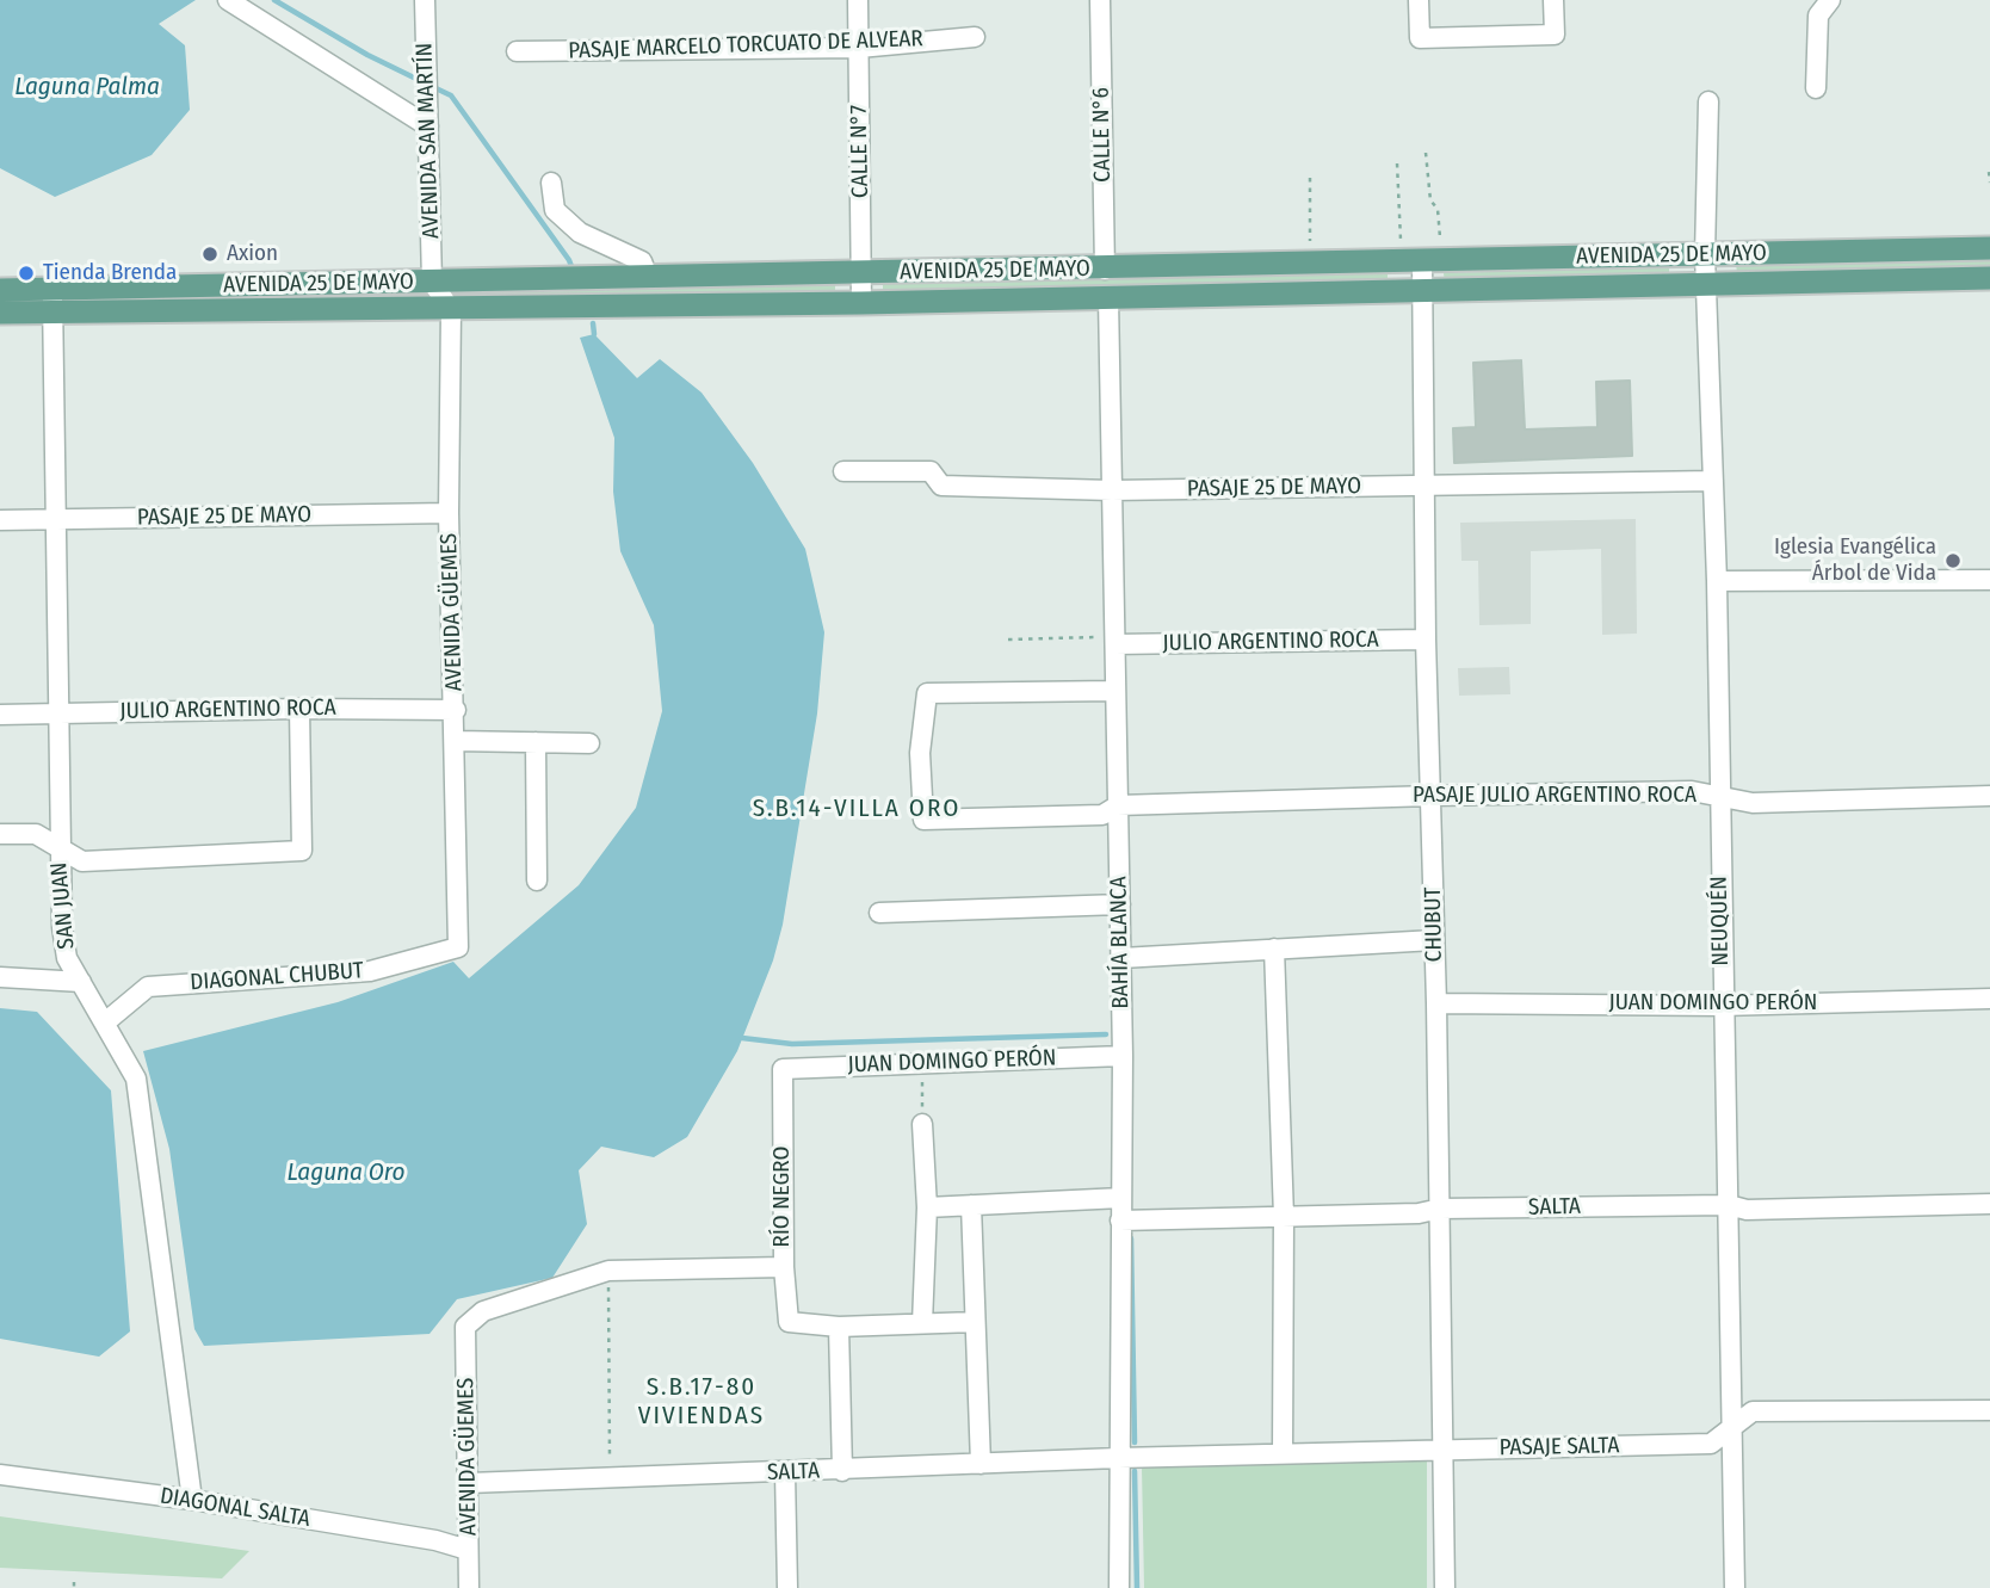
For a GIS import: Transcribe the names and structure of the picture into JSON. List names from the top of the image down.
{
  "streets": {
    "main road": ["AVENIDA 25 DE MAYO"],
    "street": [
      "PASAJE MARCELO TORCUATO DE ALVEAR",
      "CALLE N°6",
      "AVENIDA SAN MARTÍN",
      "CALLE N°7",
      "PASAJE 25 DE MAYO",
      "AVENIDA GÜEMES",
      "JULIO ARGENTINO ROCA",
      "PASAJE JULIO ARGENTINO ROCA",
      "SAN JUAN",
      "NEUQUÉN",
      "CHUBUT",
      "BAHÍA BLANCA",
      "DIAGONAL CHUBUT",
      "JUAN DOMINGO PERÓN",
      "RÍO NEGRO",
      "SALTA",
      "PASAJE SALTA",
      "DIAGONAL SALTA"
    ]
  },
  "crossings": [
    ["PASAJE MARCELO TORCUATO DE ALVEAR", "CALLE N°7"],
    ["CALLE N°6", "AVENIDA 25 DE MAYO"],
    ["AVENIDA SAN MARTÍN", "AVENIDA 25 DE MAYO"],
    ["CALLE N°7", "AVENIDA 25 DE MAYO"],
    ["AVENIDA 25 DE MAYO", "AVENIDA GÜEMES"],
    ["AVENIDA 25 DE MAYO", "SAN JUAN"],
    ["AVENIDA 25 DE MAYO", "NEUQUÉN"],
    ["AVENIDA 25 DE MAYO", "CHUBUT"],
    ["AVENIDA 25 DE MAYO", "BAHÍA BLANCA"],
    ["PASAJE 25 DE MAYO", "AVENIDA GÜEMES"],
    ["PASAJE 25 DE MAYO", "SAN JUAN"],
    ["PASAJE 25 DE MAYO", "NEUQUÉN"],
    ["PASAJE 25 DE MAYO", "CHUBUT"],
    ["PASAJE 25 DE MAYO", "BAHÍA BLANCA"],
    ["AVENIDA GÜEMES", "JULIO ARGENTINO ROCA"],
    ["AVENIDA GÜEMES", "DIAGONAL CHUBUT"],
    ["AVENIDA GÜEMES", "SALTA"],
    ["AVENIDA GÜEMES", "DIAGONAL SALTA"],
    ["JULIO ARGENTINO ROCA", "SAN JUAN"],
    ["JULIO ARGENTINO ROCA", "CHUBUT"],
    ["JULIO ARGENTINO ROCA", "BAHÍA BLANCA"],
    ["PASAJE JULIO ARGENTINO ROCA", "NEUQUÉN"],
    ["PASAJE JULIO ARGENTINO ROCA", "CHUBUT"],
    ["PASAJE JULIO ARGENTINO ROCA", "BAHÍA BLANCA"],
    ["SAN JUAN", "DIAGONAL CHUBUT"],
    ["SAN JUAN", "DIAGONAL SALTA"],
    ["NEUQUÉN", "JUAN DOMINGO PERÓN"],
    ["NEUQUÉN", "SALTA"],
    ["NEUQUÉN", "PASAJE SALTA"],
    ["CHUBUT", "JUAN DOMINGO PERÓN"],
    ["CHUBUT", "SALTA"],
    ["CHUBUT", "PASAJE SALTA"],
    ["BAHÍA BLANCA", "JUAN DOMINGO PERÓN"],
    ["BAHÍA BLANCA", "SALTA"],
    ["BAHÍA BLANCA", "PASAJE SALTA"],
    ["JUAN DOMINGO PERÓN", "RÍO NEGRO"],
    ["SALTA", "PASAJE SALTA"]
  ],
  "districts": ["S.B.14-VILLA ORO", "S.B.17-80 VIVIENDAS"],
  "water": ["Laguna Palma", "Laguna Oro"],
  "places": ["Axion", "Tienda Brenda", "Iglesia Evangélica Árbol de Vida"]
}
